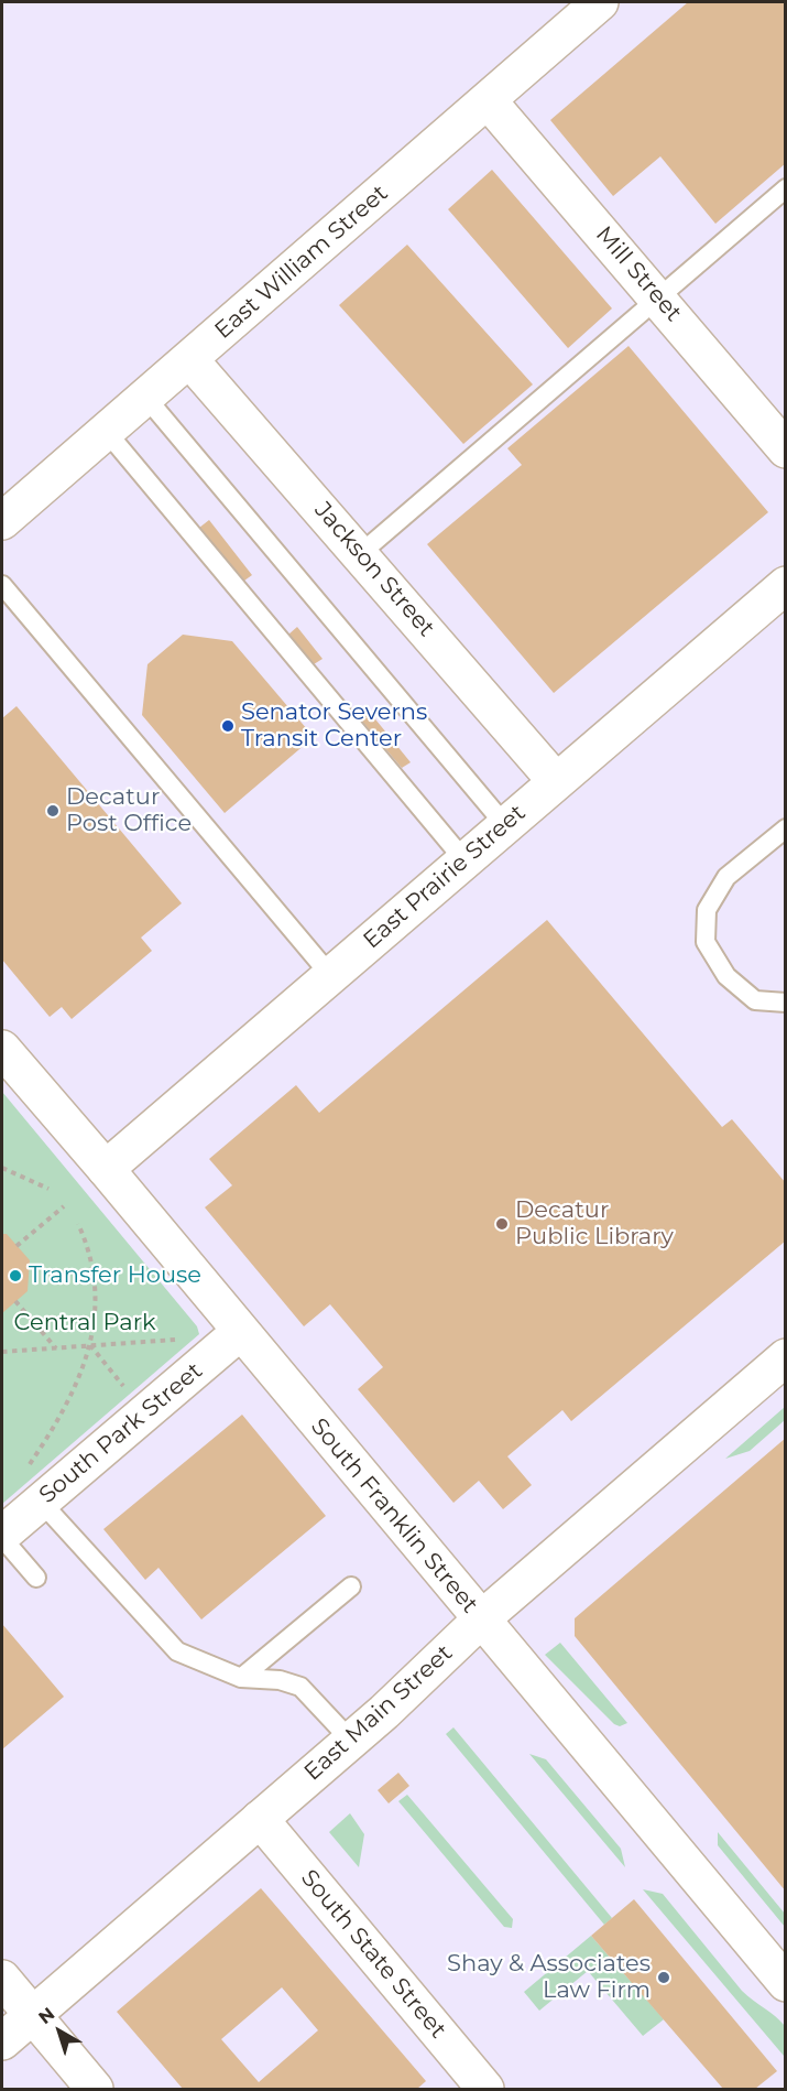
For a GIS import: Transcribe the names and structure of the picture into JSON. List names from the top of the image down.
{
  "streets": {
    "street": [
      "East William Street",
      "Mill Street",
      "Jackson Street",
      "East Prairie Street",
      "South Park Street",
      "South Franklin Street",
      "East Main Street",
      "South State Street"
    ]
  },
  "crossings": [
    ["East William Street", "Mill Street"],
    ["East William Street", "Jackson Street"],
    ["Jackson Street", "East Prairie Street"],
    ["East Prairie Street", "South Franklin Street"],
    ["South Park Street", "South Franklin Street"],
    ["South Franklin Street", "East Main Street"],
    ["East Main Street", "South State Street"]
  ],
  "parks": ["Central Park"],
  "places": [
    "Senator Severns Transit Center",
    "Decatur Post Office",
    "Decatur Public Library",
    "Transfer House",
    "Shay & Associates Law Firm"
  ],
  "north": "top left"
}
